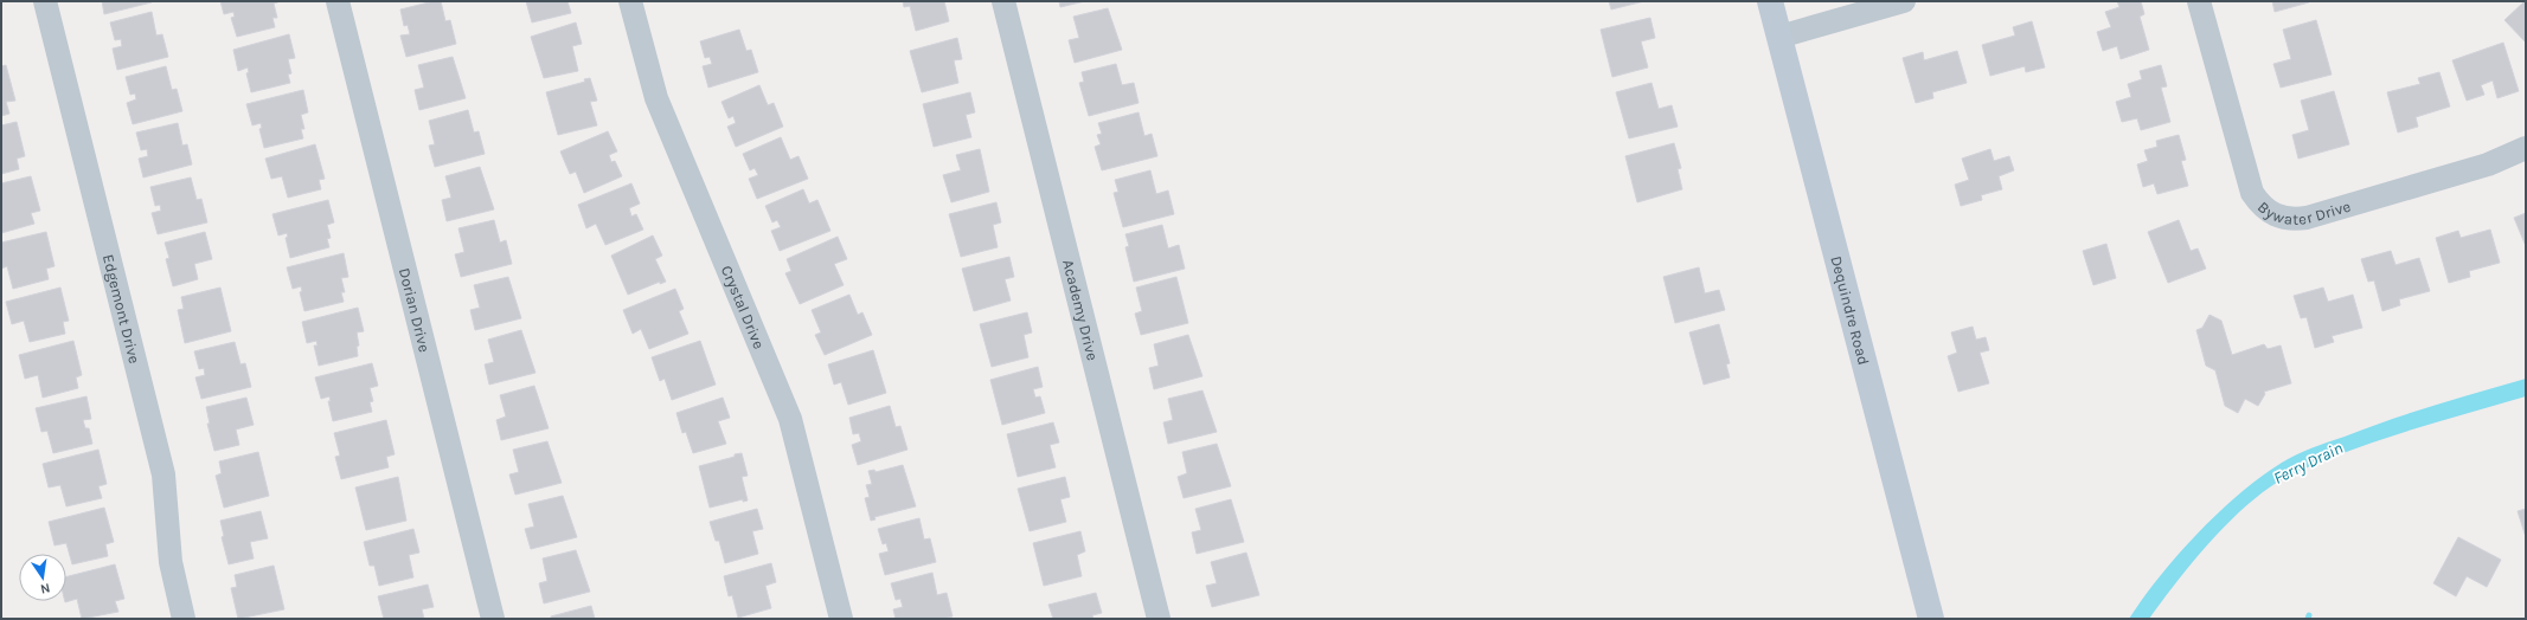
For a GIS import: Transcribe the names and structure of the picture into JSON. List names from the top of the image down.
{
  "streets": {
    "main road": ["Dequindre Road"],
    "street": [
      "Bywater Drive",
      "Crystal Drive",
      "Edgemont Drive",
      "Dorian Drive",
      "Academy Drive"
    ]
  },
  "water": ["Ferry Drain"],
  "north": "bottom"
}
